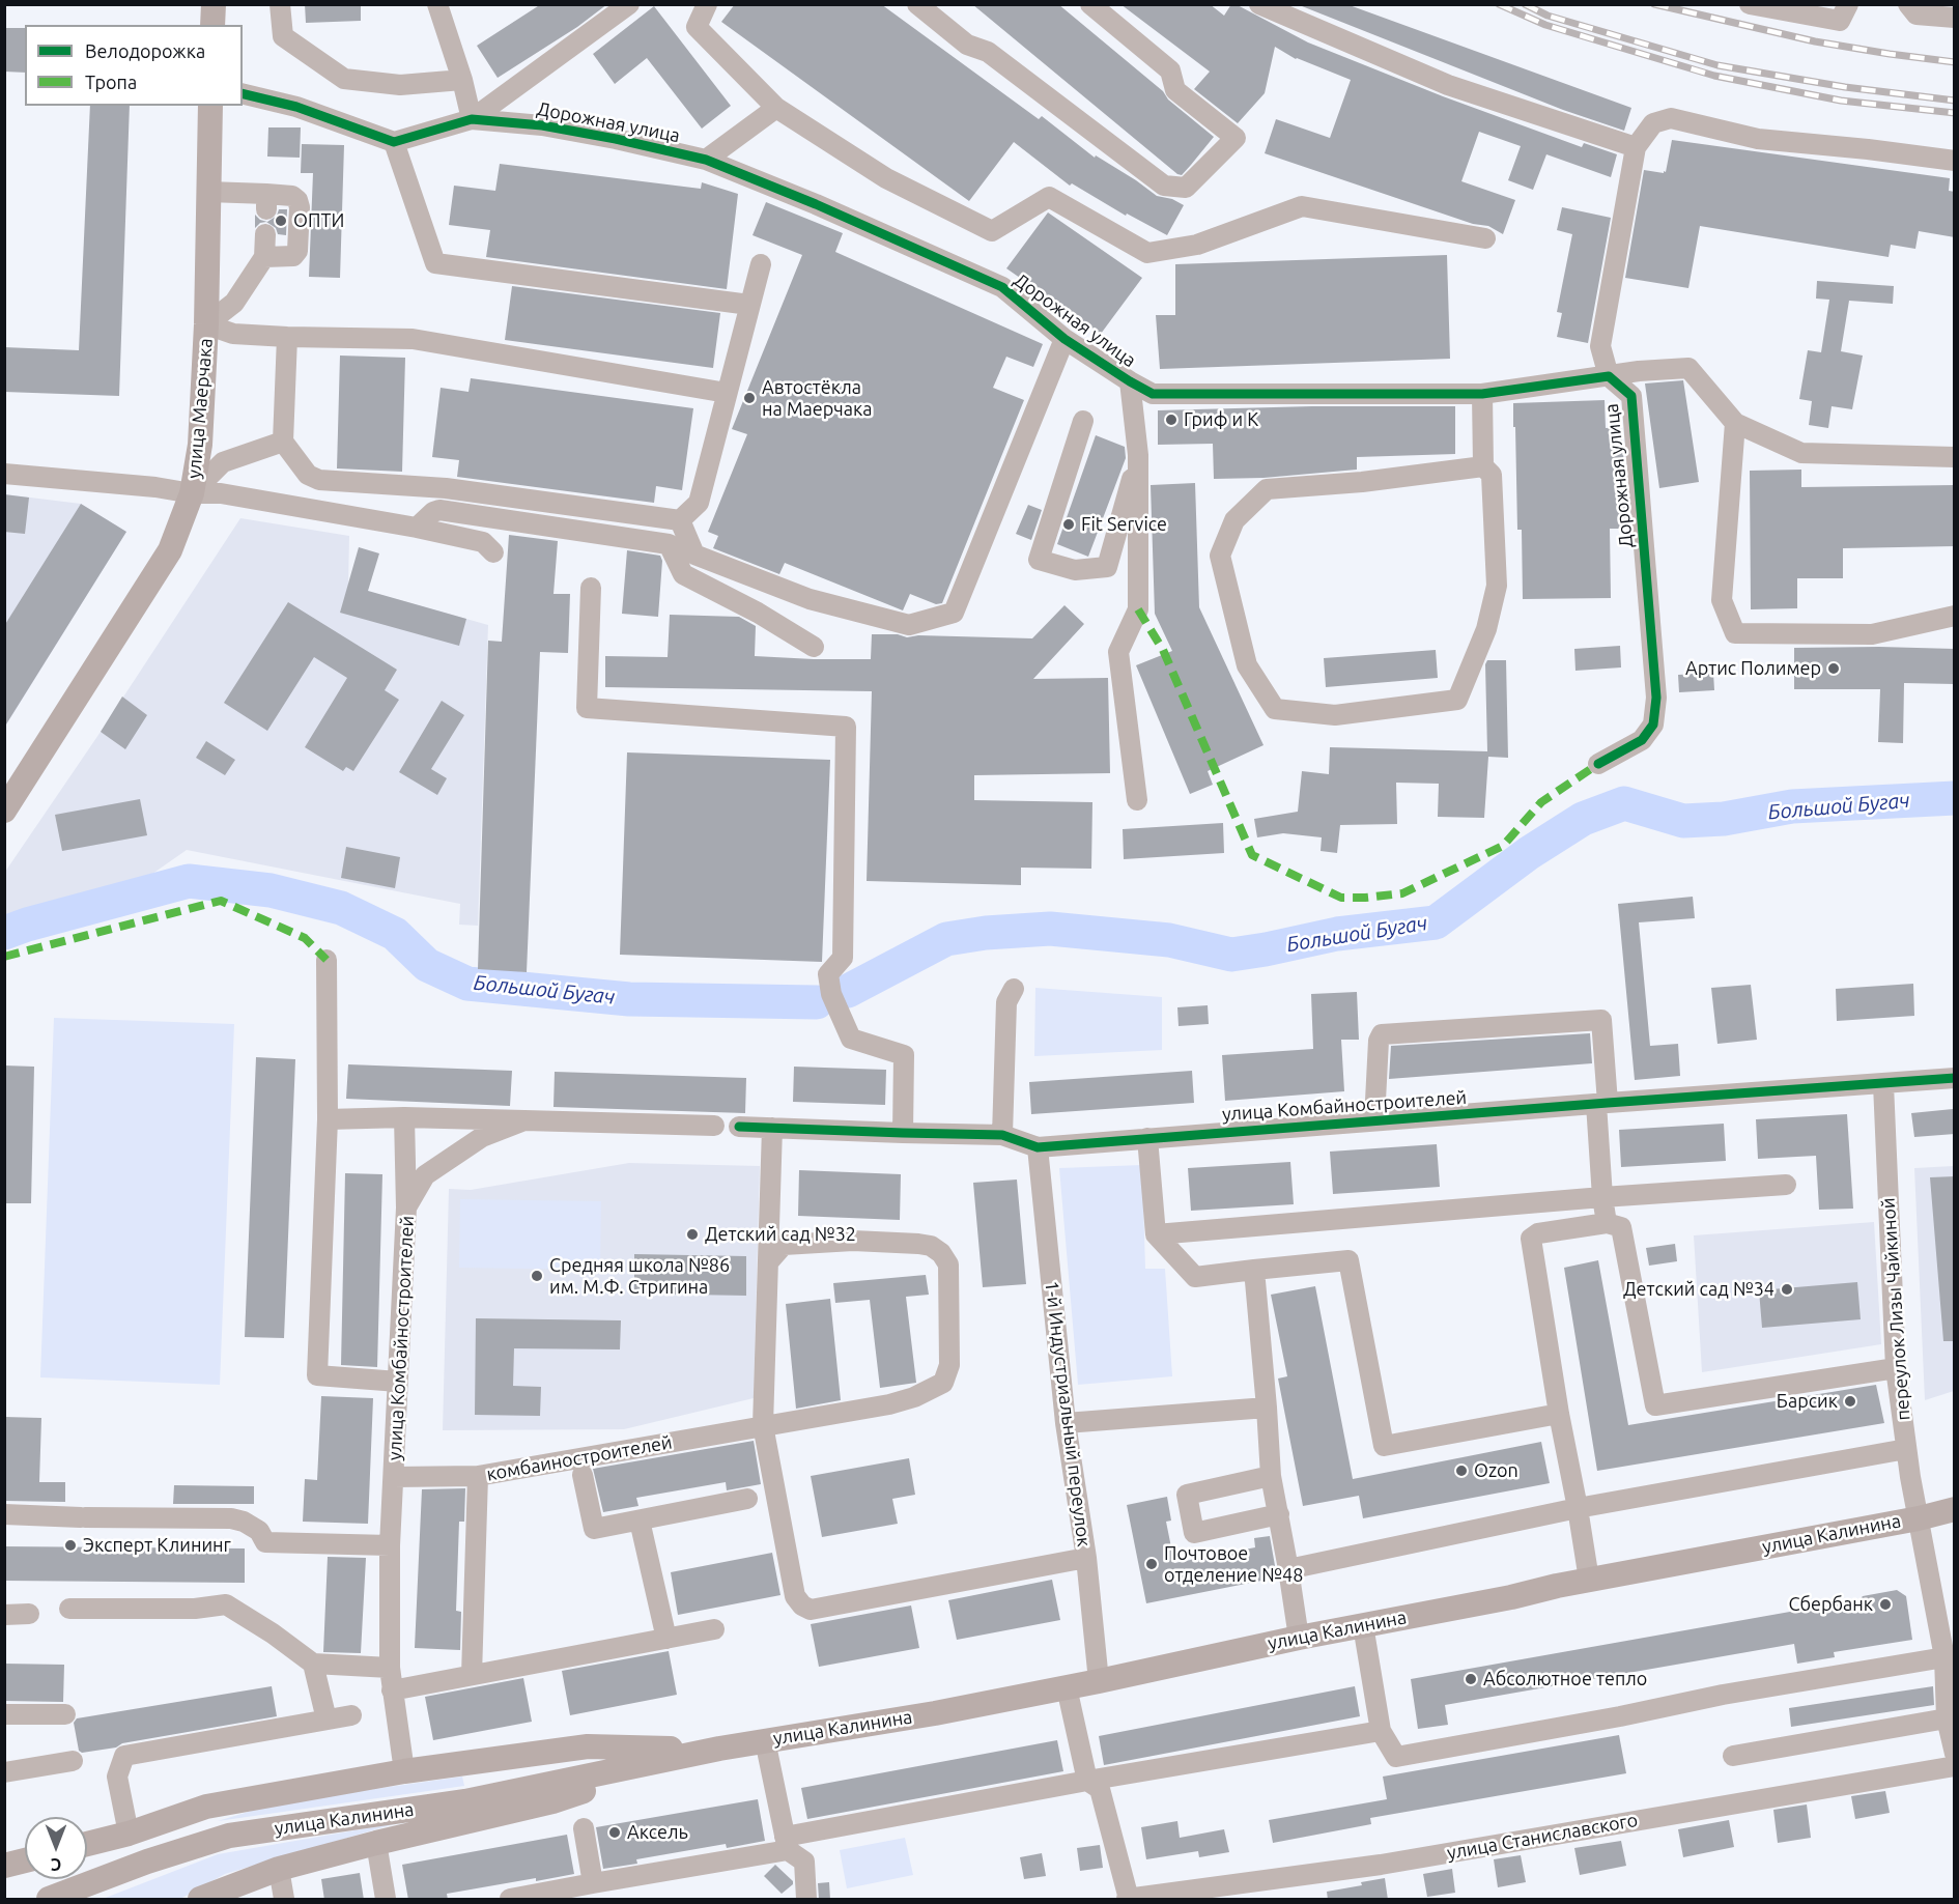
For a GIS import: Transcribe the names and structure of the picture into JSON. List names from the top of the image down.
{
  "streets": {
    "main road": ["улица Маерчака", "улица Калинина"],
    "street": [
      "Дорожная улица",
      "улица Комбайностроителей",
      "переулок Лизы Чайкиной",
      "1-й Индустриальный переулок",
      "комбаиностроителей",
      "улица Станиславского"
    ]
  },
  "crossings": [
    ["улица Комбайностроителей", "переулок Лизы Чайкиной"],
    ["улица Комбайностроителей", "1-й Индустриальный переулок"],
    ["улица Комбайностроителей", "комбаиностроителей"],
    ["улица Комбайностроителей", "улица Калинина"],
    ["переулок Лизы Чайкиной", "улица Калинина"],
    ["1-й Индустриальный переулок", "улица Калинина"]
  ],
  "water": ["Большой Бугач"],
  "places": [
    "ОПТИ",
    "Автостёкла на Маерчака",
    "Гриф и К",
    "Fit Service",
    "Артис Полимер",
    "Детский сад №32",
    "Средняя школа №86 им. М.Ф. Стригина",
    "Детский сад №34",
    "Барсик",
    "Ozon",
    "Эксперт Клининг",
    "Почтовое отделение №48",
    "Сбербанк",
    "Абсолютное тепло",
    "Аксель"
  ],
  "legend": ["Велодорожка", "Тропа"],
  "north": "bottom"
}
